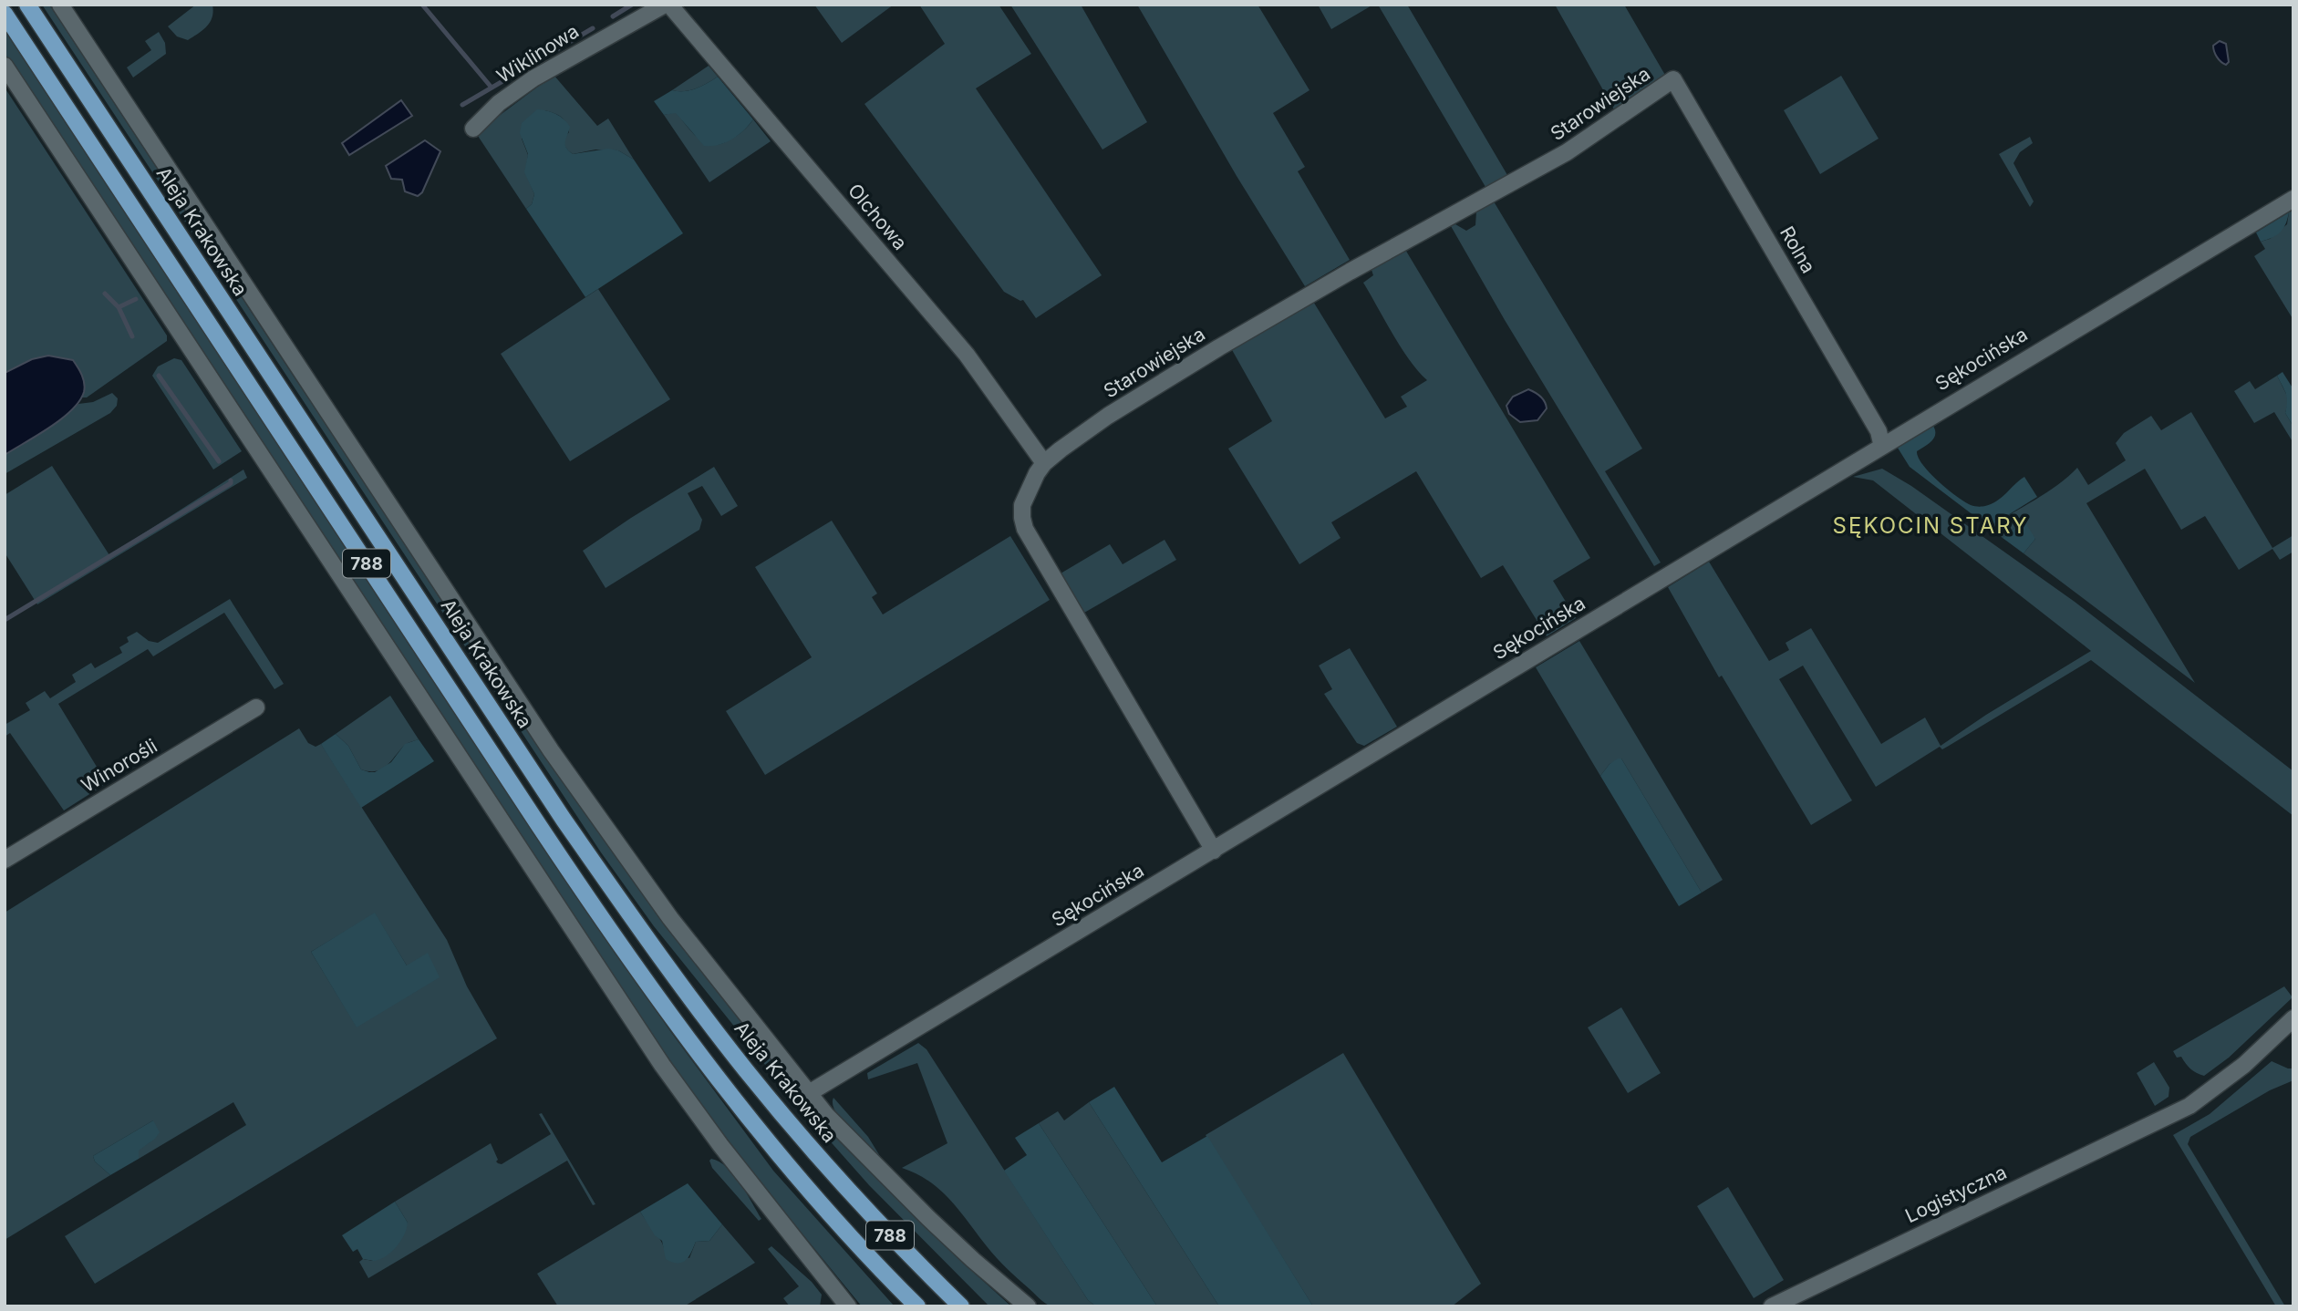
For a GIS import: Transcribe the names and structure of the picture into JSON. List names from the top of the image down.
{
  "streets": {
    "main road": ["Aleja Krakowska", "788"],
    "street": [
      "Wiklinowa",
      "Starowiejska",
      "Olchowa",
      "Rolna",
      "Sękocińska",
      "Winorośli",
      "Logistyczna"
    ]
  },
  "crossings": [
    ["Wiklinowa", "Olchowa"],
    ["Starowiejska", "Olchowa"],
    ["Starowiejska", "Rolna"],
    ["Starowiejska", "Sękocińska"],
    ["Aleja Krakowska", "Sękocińska"],
    ["Rolna", "Sękocińska"]
  ],
  "districts": ["SĘKOCIN STARY"]
}
